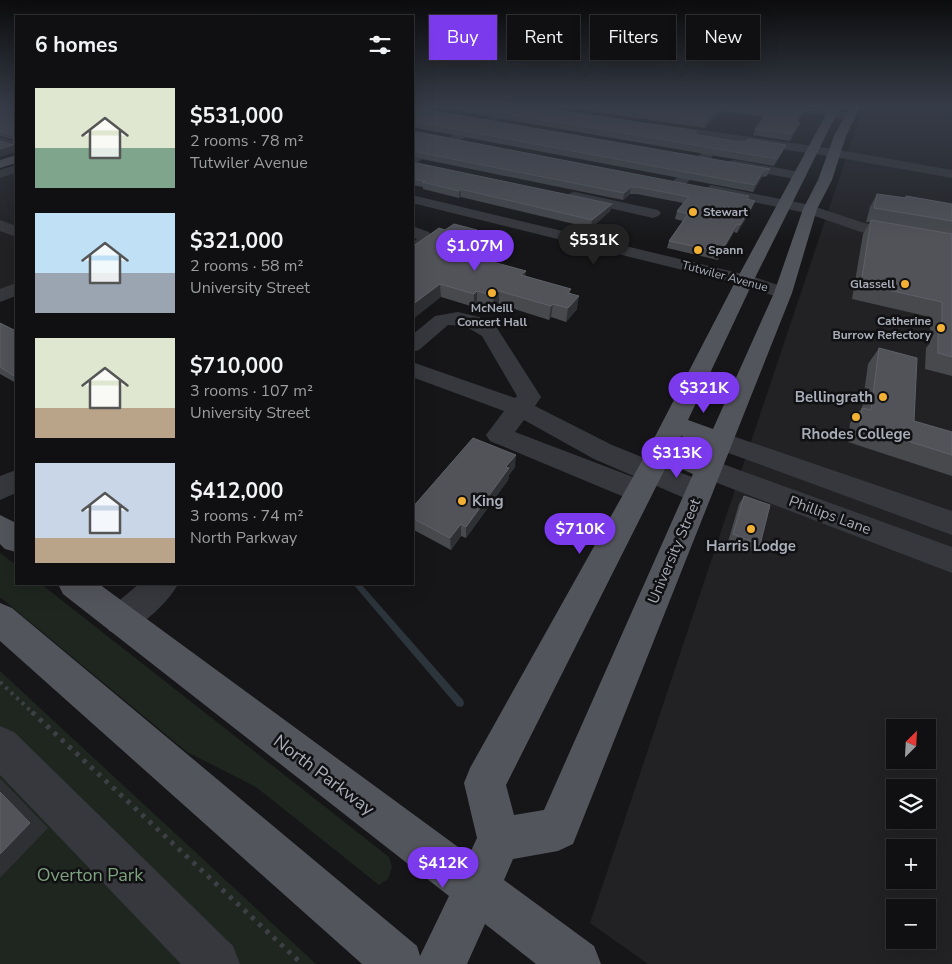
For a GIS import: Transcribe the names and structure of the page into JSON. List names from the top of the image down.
{
  "streets": {
    "main road": ["University Street", "North Parkway"],
    "street": ["Tutwiler Avenue", "Phillips Lane"]
  },
  "crossings": [
    ["Tutwiler Avenue", "University Street"],
    ["Phillips Lane", "University Street"]
  ],
  "parks": ["Overton Park"],
  "places": [
    "Stewart",
    "Spann",
    "Glassell",
    "McNeill Concert Hall",
    "Catherine Burrow Refectory",
    "Bellingrath",
    "Rhodes College",
    "King",
    "Harris Lodge"
  ],
  "north": "top right",
  "page": {
    "chip": [
      "Buy",
      "Rent",
      "Filters",
      "New"
    ],
    "heading": "6 homes",
    "list": [
      {
        "name": "$531,000",
        "note": "2 rooms · 78 m² · Tutwiler Avenue"
      },
      {
        "name": "$321,000",
        "note": "2 rooms · 58 m² · University Street"
      },
      {
        "name": "$710,000",
        "note": "3 rooms · 107 m² · University Street"
      },
      {
        "name": "$412,000",
        "note": "3 rooms · 74 m² · North Parkway"
      }
    ],
    "price": [
      "$531K",
      "$1.07M",
      "$321K",
      "$313K",
      "$710K",
      "$412K"
    ],
    "map_buttons": ["+", "−"]
  }
}
